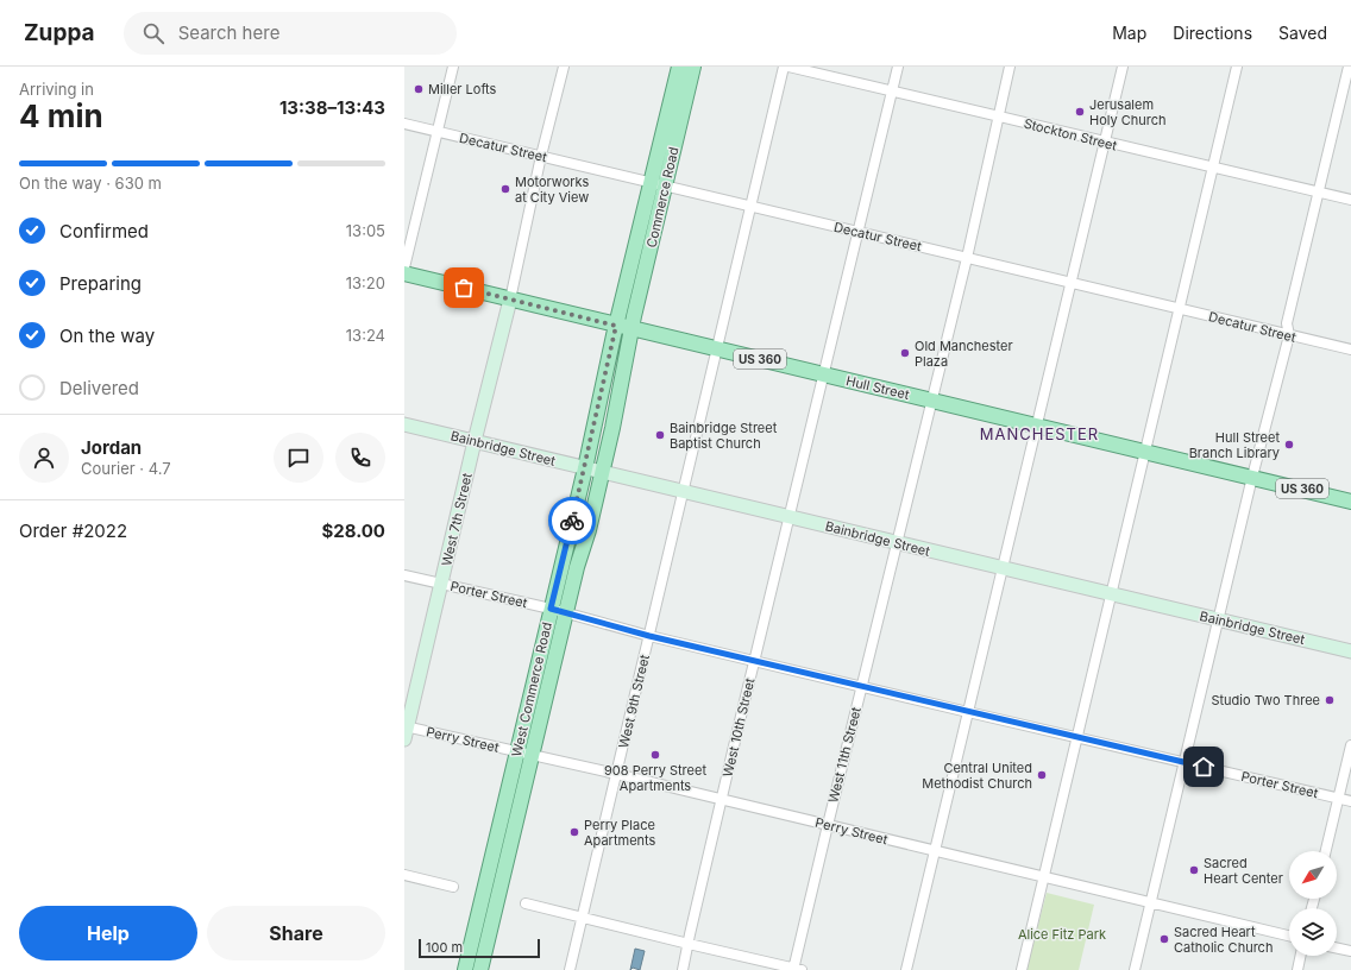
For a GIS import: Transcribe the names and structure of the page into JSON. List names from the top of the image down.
{
  "streets": {
    "main road": [
      "Commerce Road",
      "US 360",
      "Hull Street",
      "West Commerce Road"
    ],
    "street": [
      "Stockton Street",
      "Decatur Street",
      "Bainbridge Street",
      "West 7th Street",
      "Porter Street",
      "West 9th Street",
      "West 10th Street",
      "Perry Street",
      "West 11th Street"
    ]
  },
  "crossings": [
    ["Stockton Street", "West 10th Street"],
    ["Stockton Street", "West 11th Street"],
    ["Decatur Street", "Commerce Road"],
    ["Decatur Street", "West 9th Street"],
    ["Decatur Street", "West 10th Street"],
    ["Decatur Street", "West 11th Street"],
    ["Commerce Road", "Hull Street"],
    ["Commerce Road", "West Commerce Road"],
    ["Hull Street", "West 7th Street"],
    ["Hull Street", "West Commerce Road"],
    ["Hull Street", "West 9th Street"],
    ["Hull Street", "West 10th Street"],
    ["Hull Street", "West 11th Street"],
    ["Bainbridge Street", "West 7th Street"],
    ["Bainbridge Street", "West Commerce Road"],
    ["Bainbridge Street", "West 9th Street"],
    ["Bainbridge Street", "West 10th Street"],
    ["Bainbridge Street", "West 11th Street"],
    ["West 7th Street", "Porter Street"],
    ["West 7th Street", "Perry Street"],
    ["Porter Street", "West Commerce Road"],
    ["Porter Street", "West 9th Street"],
    ["Porter Street", "West 10th Street"],
    ["Porter Street", "West 11th Street"],
    ["West Commerce Road", "Perry Street"],
    ["West 9th Street", "Perry Street"],
    ["West 10th Street", "Perry Street"],
    ["Perry Street", "West 11th Street"]
  ],
  "districts": ["MANCHESTER"],
  "parks": ["Alice Fitz Park"],
  "places": [
    "Miller Lofts",
    "Jerusalem Holy Church",
    "Motorworks at City View",
    "Old Manchester Plaza",
    "Bainbridge Street Baptist Church",
    "Hull Street Branch Library",
    "Studio Two Three",
    "908 Perry Street Apartments",
    "Central United Methodist Church",
    "Perry Place Apartments",
    "Sacred Heart Center",
    "Sacred Heart Catholic Church"
  ],
  "scale_bar": "100 m",
  "north": "bottom left",
  "page": {
    "header": "Zuppa",
    "search": "Search here",
    "nav": ["Map", "Directions", "Saved"],
    "heading": ["4 min", "Arriving in", "13:38–13:43"],
    "panel": [
      "Jordan",
      "Courier · 4.7",
      "Order #2022",
      "$28.00"
    ],
    "bar": "On the way · 630 m",
    "list": [
      ["Confirmed", "13:05"],
      ["Preparing", "13:20"],
      ["On the way", "13:24"],
      "Delivered"
    ],
    "buttons": ["Help", "Share"],
    "scale": "100 m"
  }
}
